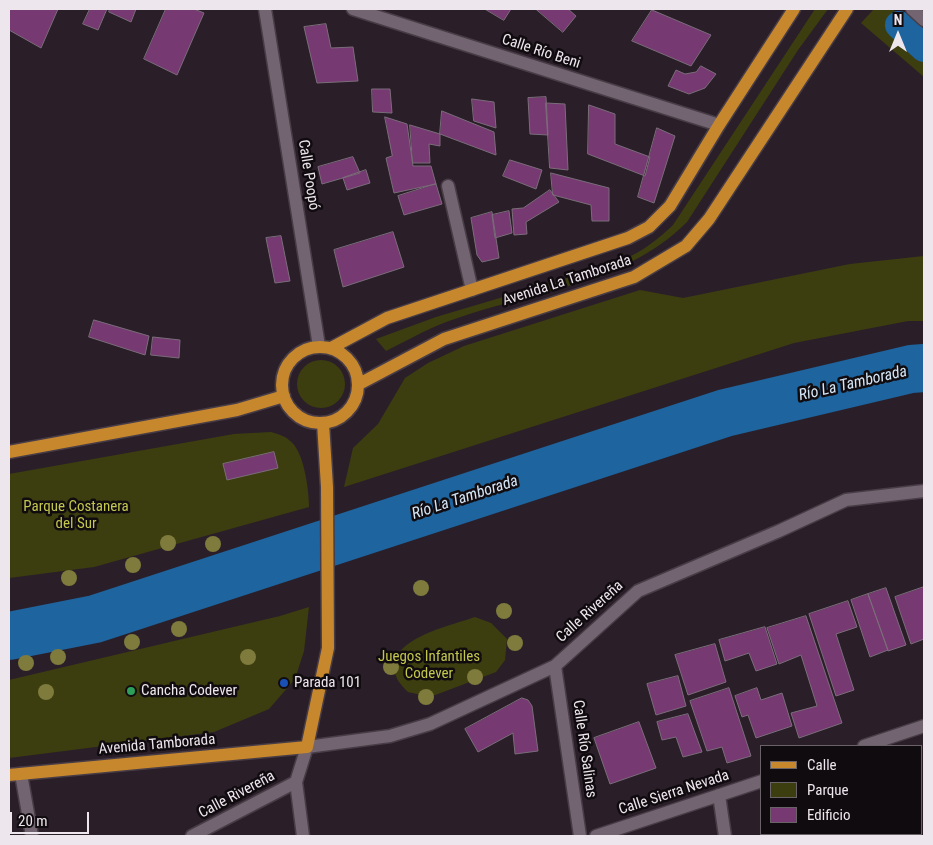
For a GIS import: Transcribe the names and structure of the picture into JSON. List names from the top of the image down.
{
  "streets": {
    "main road": ["Avenida La Tamborada", "Avenida Tamborada"],
    "street": [
      "Calle Río Beni",
      "Calle Poopó",
      "Calle Rivereña",
      "Calle Río Salinas",
      "Calle Sierra Nevada"
    ]
  },
  "crossings": [
    ["Calle Río Beni", "Avenida La Tamborada"],
    ["Calle Poopó", "Avenida La Tamborada"],
    ["Calle Rivereña", "Avenida Tamborada"],
    ["Calle Rivereña", "Calle Río Salinas"]
  ],
  "water": ["Río La Tamborada"],
  "parks": ["Parque Costanera del Sur", "Juegos Infantiles Codever"],
  "places": ["Parada 101", "Cancha Codever"],
  "legend": ["Calle", "Parque", "Edificio"],
  "scale_bar": "20 m",
  "north": "top"
}
